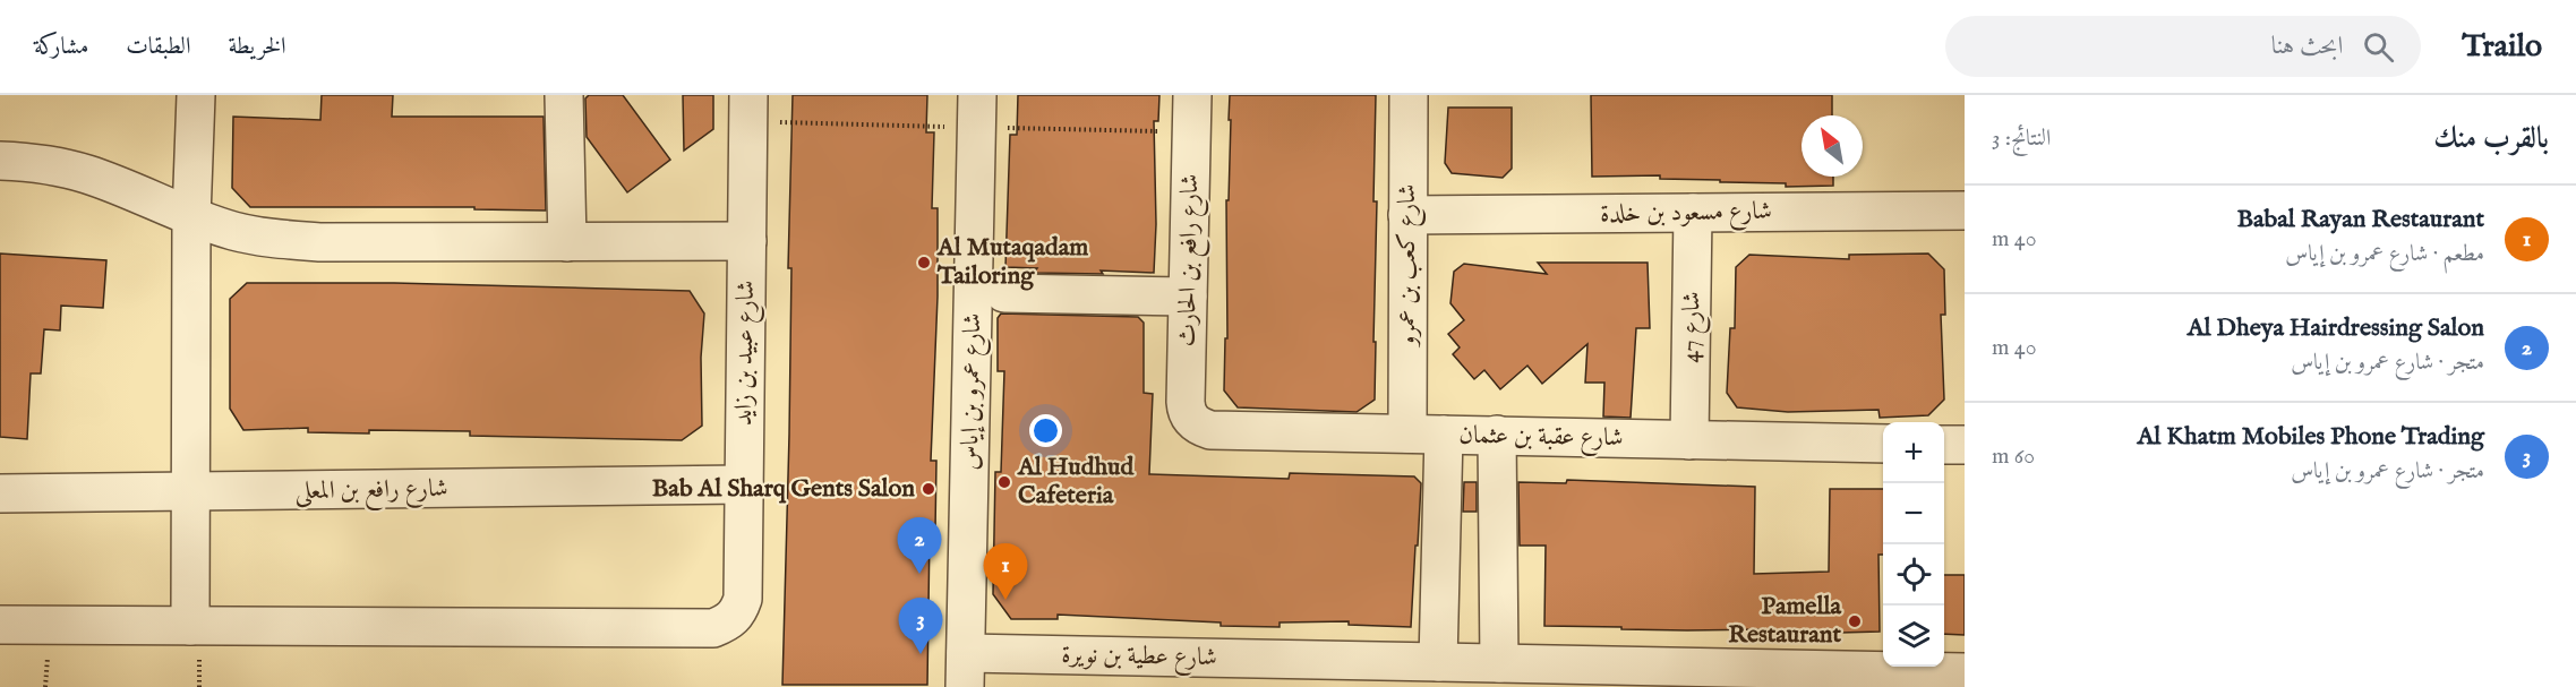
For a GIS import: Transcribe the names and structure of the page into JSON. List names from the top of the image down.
{
  "streets": {
    "street": [
      "شارع مسعود بن خلدة",
      "شارع رافع بن الحارث",
      "شارع كعب بن عمرو",
      "شارع 47",
      "شارع عبيد بن زايد",
      "شارع عمرو بن إياس",
      "شارع عقبة بن عثمان",
      "شارع رافع بن المعلى",
      "شارع عطية بن نويرة"
    ]
  },
  "crossings": [
    ["شارع مسعود بن خلدة", "شارع كعب بن عمرو"],
    ["شارع مسعود بن خلدة", "شارع 47"],
    ["شارع رافع بن الحارث", "شارع عقبة بن عثمان"],
    ["شارع كعب بن عمرو", "شارع عقبة بن عثمان"],
    ["شارع 47", "شارع عقبة بن عثمان"],
    ["شارع عبيد بن زايد", "شارع رافع بن المعلى"],
    ["شارع عمرو بن إياس", "شارع عطية بن نويرة"]
  ],
  "places": [
    "Al Mutaqadam Tailoring",
    "Al Hudhud Cafeteria",
    "Bab Al Sharq Gents Salon",
    "Pamella Restaurant"
  ],
  "north": "top left",
  "page": {
    "header": "Trailo",
    "search": "ابحث هنا",
    "nav": ["الخريطة", "الطبقات", "مشاركة"],
    "heading": ["بالقرب منك", "النتائج: 3"],
    "list": [
      {
        "mark": "1",
        "name": "Babal Rayan Restaurant",
        "note": "مطعم · شارع عمرو بن إياس",
        "value": "40 m"
      },
      {
        "mark": "2",
        "name": "Al Dheya Hairdressing Salon",
        "note": "متجر · شارع عمرو بن إياس",
        "value": "40 m"
      },
      {
        "mark": "3",
        "name": "Al Khatm Mobiles Phone Trading",
        "note": "متجر · شارع عمرو بن إياس",
        "value": "60 m"
      }
    ],
    "map_buttons": ["+", "−"],
    "pins": ["2", "1", "3"]
  }
}
